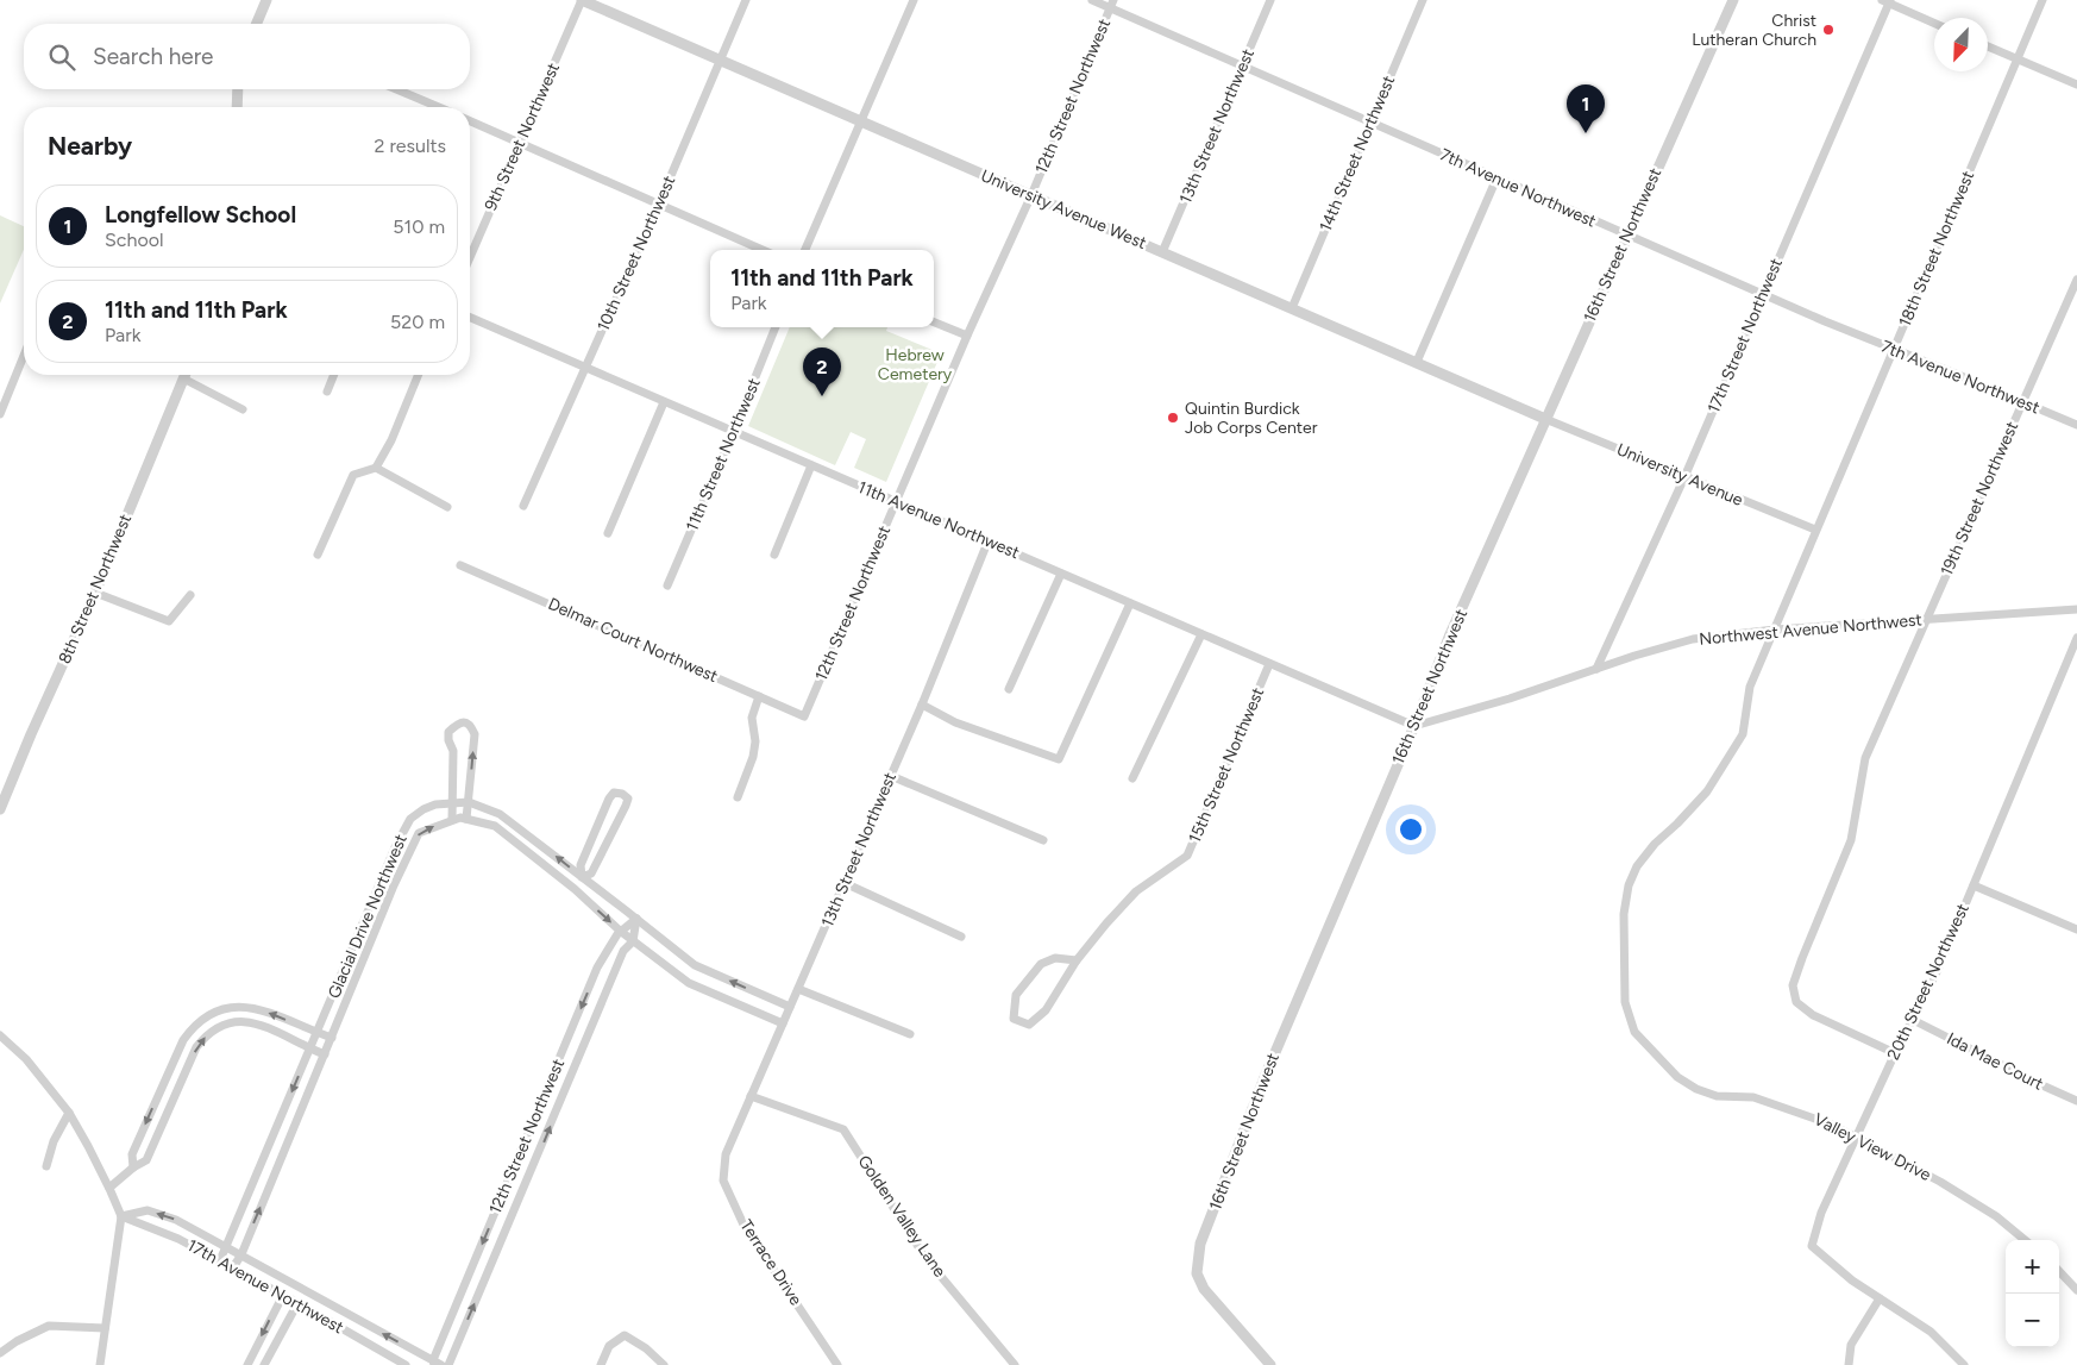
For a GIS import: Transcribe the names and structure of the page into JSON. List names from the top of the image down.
{
  "streets": {
    "street": [
      "12th Street Northwest",
      "13th Street Northwest",
      "9th Street Northwest",
      "14th Street Northwest",
      "7th Avenue Northwest",
      "University Avenue West",
      "16th Street Northwest",
      "18th Street Northwest",
      "10th Street Northwest",
      "17th Street Northwest",
      "11th Street Northwest",
      "University Avenue",
      "19th Street Northwest",
      "11th Avenue Northwest",
      "8th Street Northwest",
      "Northwest Avenue Northwest",
      "Delmar Court Northwest",
      "15th Street Northwest",
      "Glacial Drive Northwest",
      "20th Street Northwest",
      "Ida Mae Court",
      "Valley View Drive",
      "Golden Valley Lane",
      "Terrace Drive",
      "17th Avenue Northwest"
    ]
  },
  "crossings": [
    ["12th Street Northwest", "7th Avenue Northwest"],
    ["12th Street Northwest", "University Avenue West"],
    ["12th Street Northwest", "11th Avenue Northwest"],
    ["12th Street Northwest", "Delmar Court Northwest"],
    ["12th Street Northwest", "Glacial Drive Northwest"],
    ["13th Street Northwest", "7th Avenue Northwest"],
    ["13th Street Northwest", "University Avenue West"],
    ["13th Street Northwest", "11th Avenue Northwest"],
    ["13th Street Northwest", "Glacial Drive Northwest"],
    ["13th Street Northwest", "Golden Valley Lane"],
    ["13th Street Northwest", "Terrace Drive"],
    ["9th Street Northwest", "University Avenue West"],
    ["14th Street Northwest", "7th Avenue Northwest"],
    ["14th Street Northwest", "University Avenue West"],
    ["7th Avenue Northwest", "16th Street Northwest"],
    ["7th Avenue Northwest", "18th Street Northwest"],
    ["7th Avenue Northwest", "17th Street Northwest"],
    ["7th Avenue Northwest", "19th Street Northwest"],
    ["University Avenue West", "16th Street Northwest"],
    ["University Avenue West", "10th Street Northwest"],
    ["University Avenue West", "University Avenue"],
    ["16th Street Northwest", "University Avenue"],
    ["16th Street Northwest", "11th Avenue Northwest"],
    ["16th Street Northwest", "Northwest Avenue Northwest"],
    ["18th Street Northwest", "University Avenue"],
    ["18th Street Northwest", "Northwest Avenue Northwest"],
    ["18th Street Northwest", "Valley View Drive"],
    ["10th Street Northwest", "11th Avenue Northwest"],
    ["17th Street Northwest", "University Avenue"],
    ["17th Street Northwest", "Northwest Avenue Northwest"],
    ["11th Street Northwest", "11th Avenue Northwest"],
    ["19th Street Northwest", "Northwest Avenue Northwest"],
    ["19th Street Northwest", "20th Street Northwest"],
    ["11th Avenue Northwest", "Northwest Avenue Northwest"],
    ["11th Avenue Northwest", "15th Street Northwest"],
    ["Northwest Avenue Northwest", "Valley View Drive"],
    ["Glacial Drive Northwest", "17th Avenue Northwest"],
    ["20th Street Northwest", "Ida Mae Court"],
    ["20th Street Northwest", "Valley View Drive"]
  ],
  "parks": ["Hebrew Cemetery"],
  "places": ["Christ Lutheran Church", "Quintin Burdick Job Corps Center"],
  "north": "bottom left",
  "page": {
    "search": "Search here",
    "pins": ["1", "2"],
    "heading": ["Nearby", "2 results"],
    "list": [
      {
        "mark": "1",
        "name": "Longfellow School",
        "note": "School",
        "value": "510 m"
      },
      {
        "mark": "2",
        "name": "11th and 11th Park",
        "note": "Park",
        "value": "520 m"
      }
    ],
    "popup": ["11th and 11th Park", "Park"],
    "map_buttons": ["+", "−"]
  }
}
